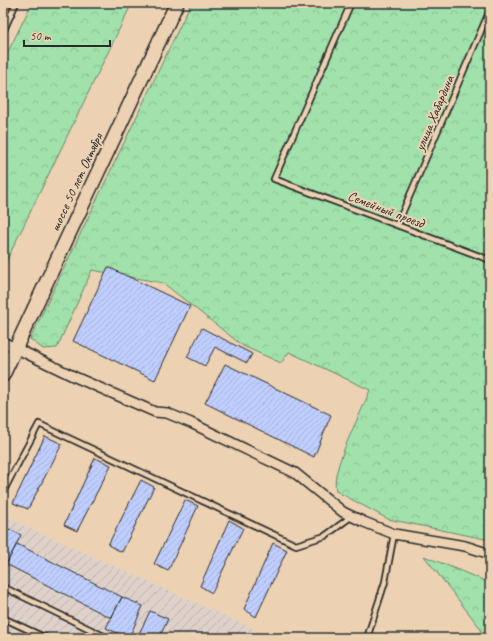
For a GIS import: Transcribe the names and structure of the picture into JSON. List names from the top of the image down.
{
  "streets": {
    "street": ["шоссе 50 лет Октября"],
    "lane": ["улица Хабардина", "Семейный проезд"]
  },
  "crossings": [
    ["улица Хабардина", "Семейный проезд"]
  ],
  "scale_bar": "50 m"
}
